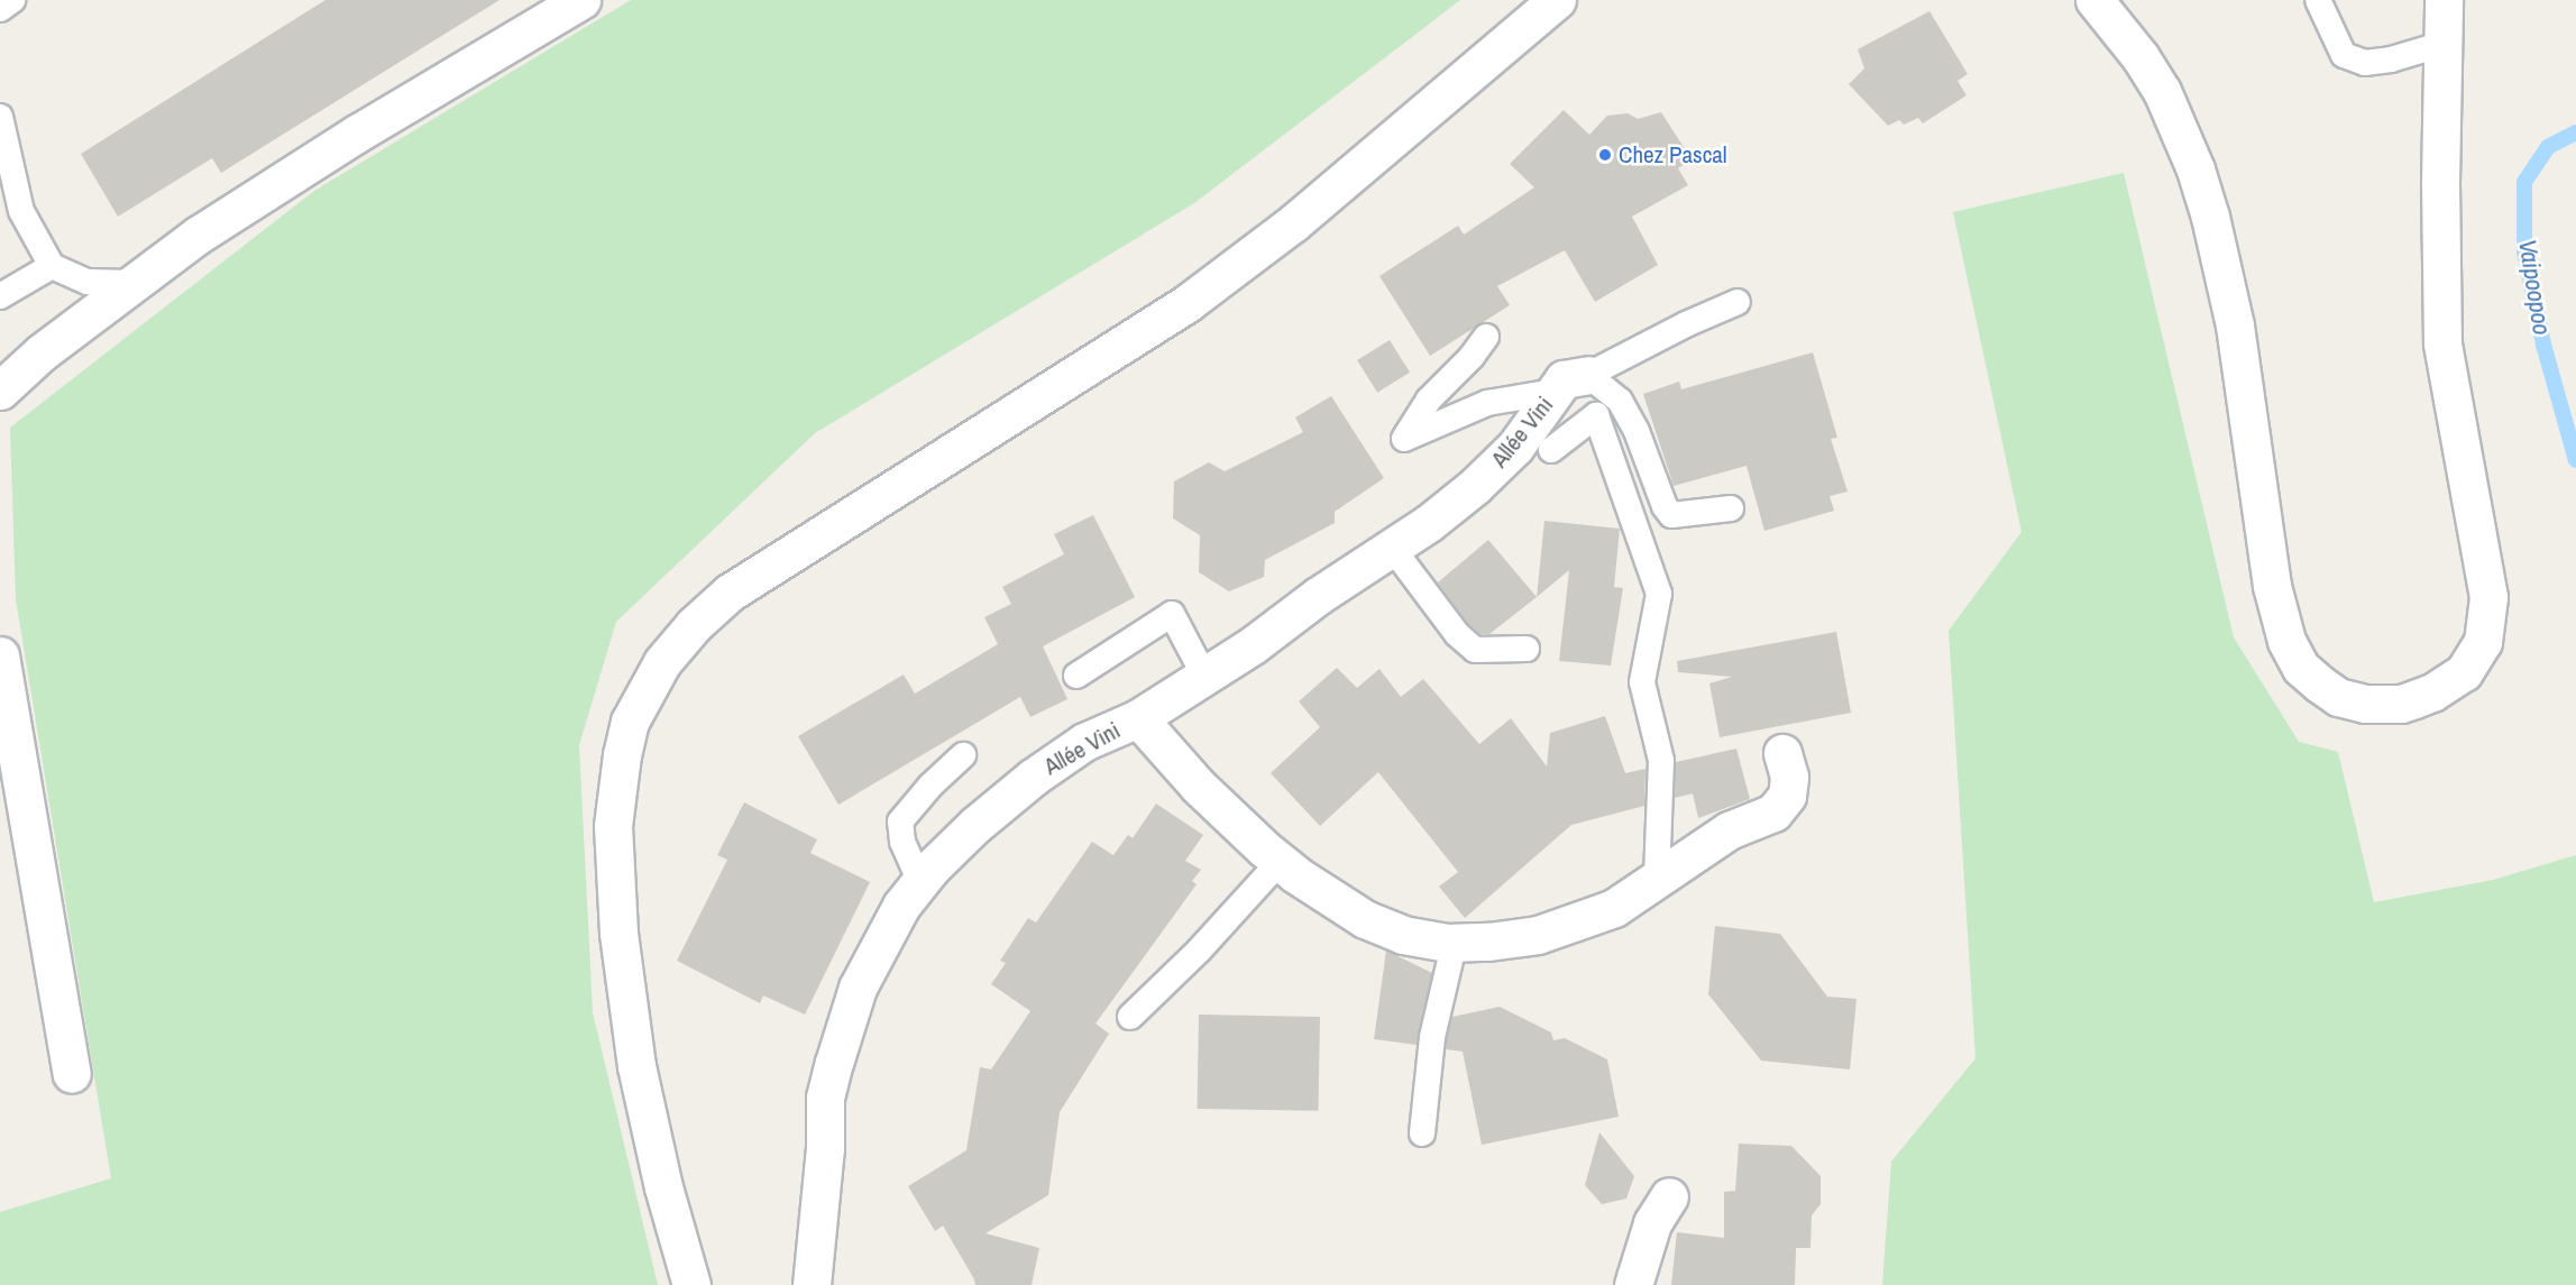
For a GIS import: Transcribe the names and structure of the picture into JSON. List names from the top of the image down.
{
  "streets": {
    "street": ["Allée Vini"]
  },
  "water": ["Vaipoopoo"],
  "places": ["Chez Pascal"]
}
